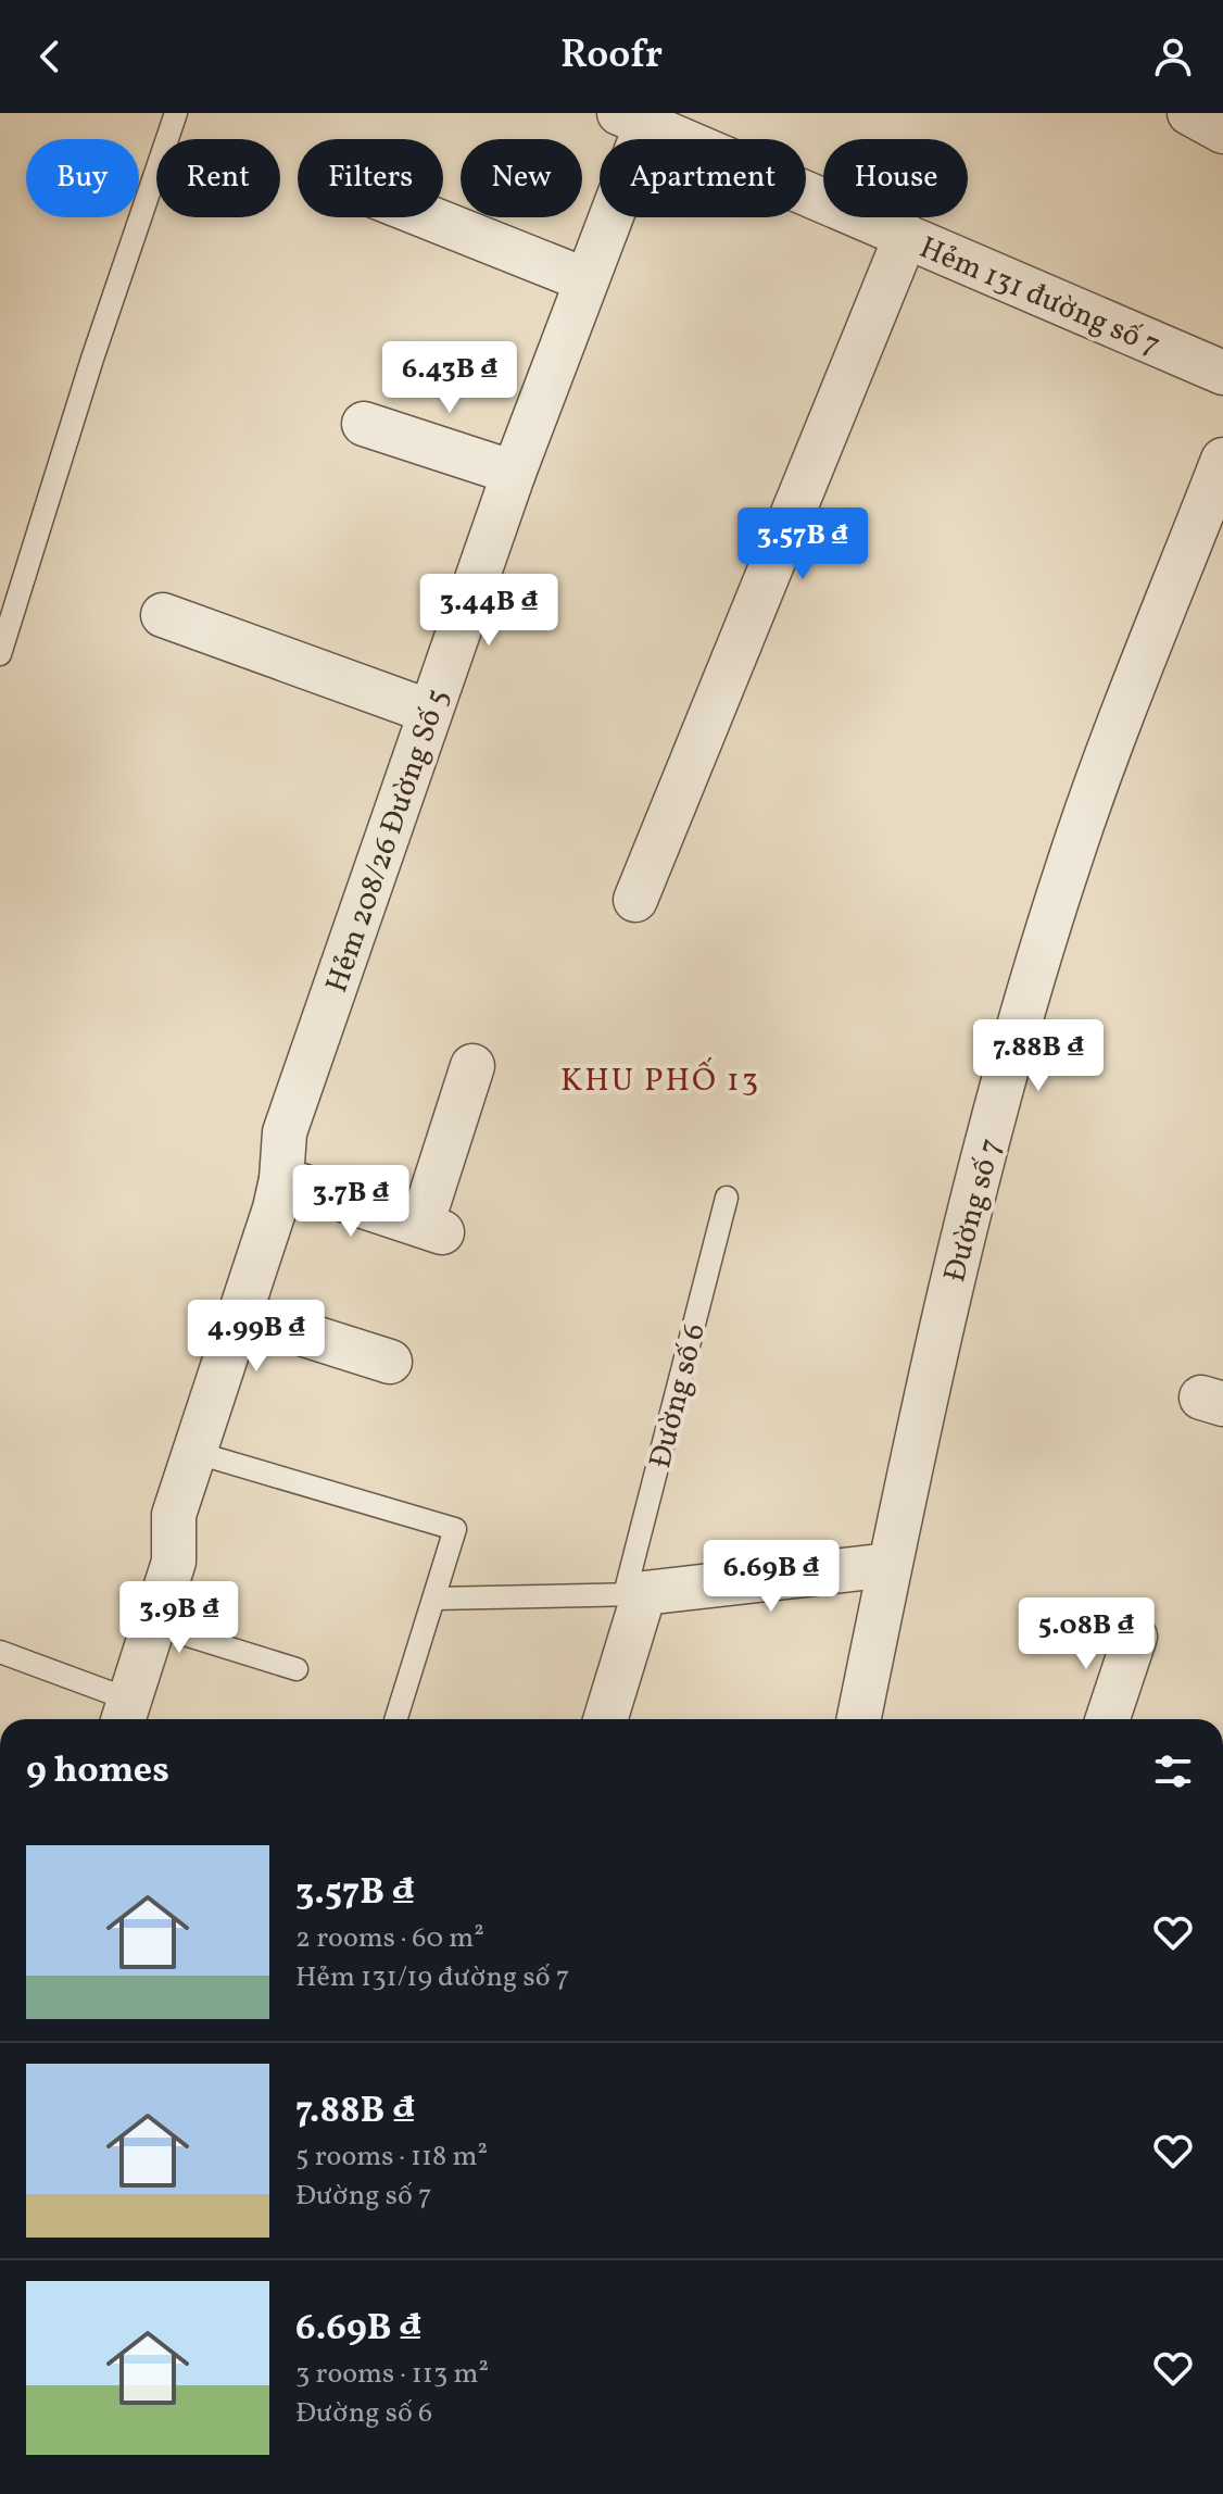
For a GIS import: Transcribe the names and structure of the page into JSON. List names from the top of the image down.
{
  "streets": {
    "street": [
      "Hẻm 131 đường số 7",
      "Hẻm 208/26 Đường Số 5",
      "Đường số 7",
      "Đường số 6"
    ]
  },
  "crossings": [
    ["Hẻm 131 đường số 7", "Hẻm 208/26 Đường Số 5"]
  ],
  "districts": ["KHU PHỐ 13"],
  "page": {
    "header": "Roofr",
    "chip": [
      "Buy",
      "Rent",
      "Filters",
      "New",
      "Apartment",
      "House"
    ],
    "price": [
      "6.43B ₫",
      "3.57B ₫",
      "3.44B ₫",
      "7.88B ₫",
      "3.7B ₫",
      "4.99B ₫",
      "6.69B ₫",
      "3.9B ₫",
      "5.08B ₫"
    ],
    "heading": "9 homes",
    "list": [
      {
        "name": "3.57B ₫",
        "note": "2 rooms · 60 m² · Hẻm 131/19 đường số 7"
      },
      {
        "name": "7.88B ₫",
        "note": "5 rooms · 118 m² · Đường số 7"
      },
      {
        "name": "6.69B ₫",
        "note": "3 rooms · 113 m² · Đường số 6"
      }
    ]
  }
}
